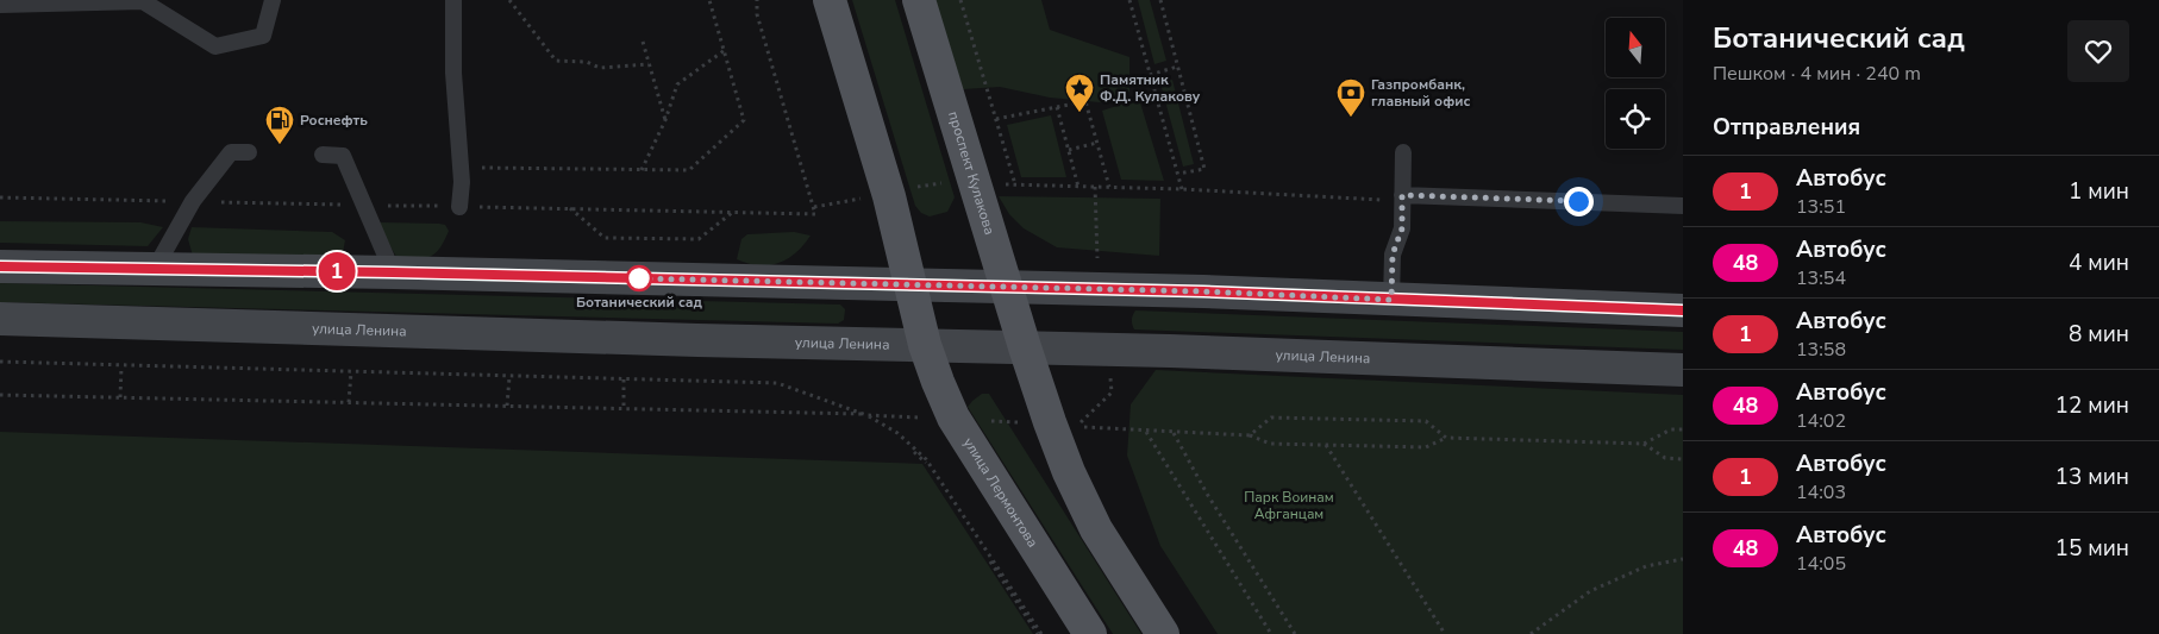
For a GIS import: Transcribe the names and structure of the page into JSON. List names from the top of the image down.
{
  "streets": {
    "main road": ["проспект Кулакова", "улица Ленина", "улица Лермонтова"]
  },
  "crossings": [
    ["проспект Кулакова", "улица Ленина"],
    ["улица Ленина", "улица Лермонтова"]
  ],
  "parks": ["Парк Воинам Афганцам"],
  "places": {
    "place": ["Памятник Ф.Д. Кулакову"],
    "bank": ["Газпромбанк, главный офис"],
    "fuel station": ["Роснефть"],
    "other": ["Ботанический сад"]
  },
  "lines": ["bus line 1"],
  "north": "top",
  "page": {
    "on_map": "1",
    "heading": [
      ["Ботанический сад", "Пешком · 4 мин · 240 m"],
      "Отправления"
    ],
    "list": [
      {
        "mark": "1",
        "name": "Автобус",
        "note": "13:51",
        "value": "1 мин"
      },
      {
        "mark": "48",
        "name": "Автобус",
        "note": "13:54",
        "value": "4 мин"
      },
      {
        "mark": "1",
        "name": "Автобус",
        "note": "13:58",
        "value": "8 мин"
      },
      {
        "mark": "48",
        "name": "Автобус",
        "note": "14:02",
        "value": "12 мин"
      },
      {
        "mark": "1",
        "name": "Автобус",
        "note": "14:03",
        "value": "13 мин"
      },
      {
        "mark": "48",
        "name": "Автобус",
        "note": "14:05",
        "value": "15 мин"
      }
    ]
  }
}
